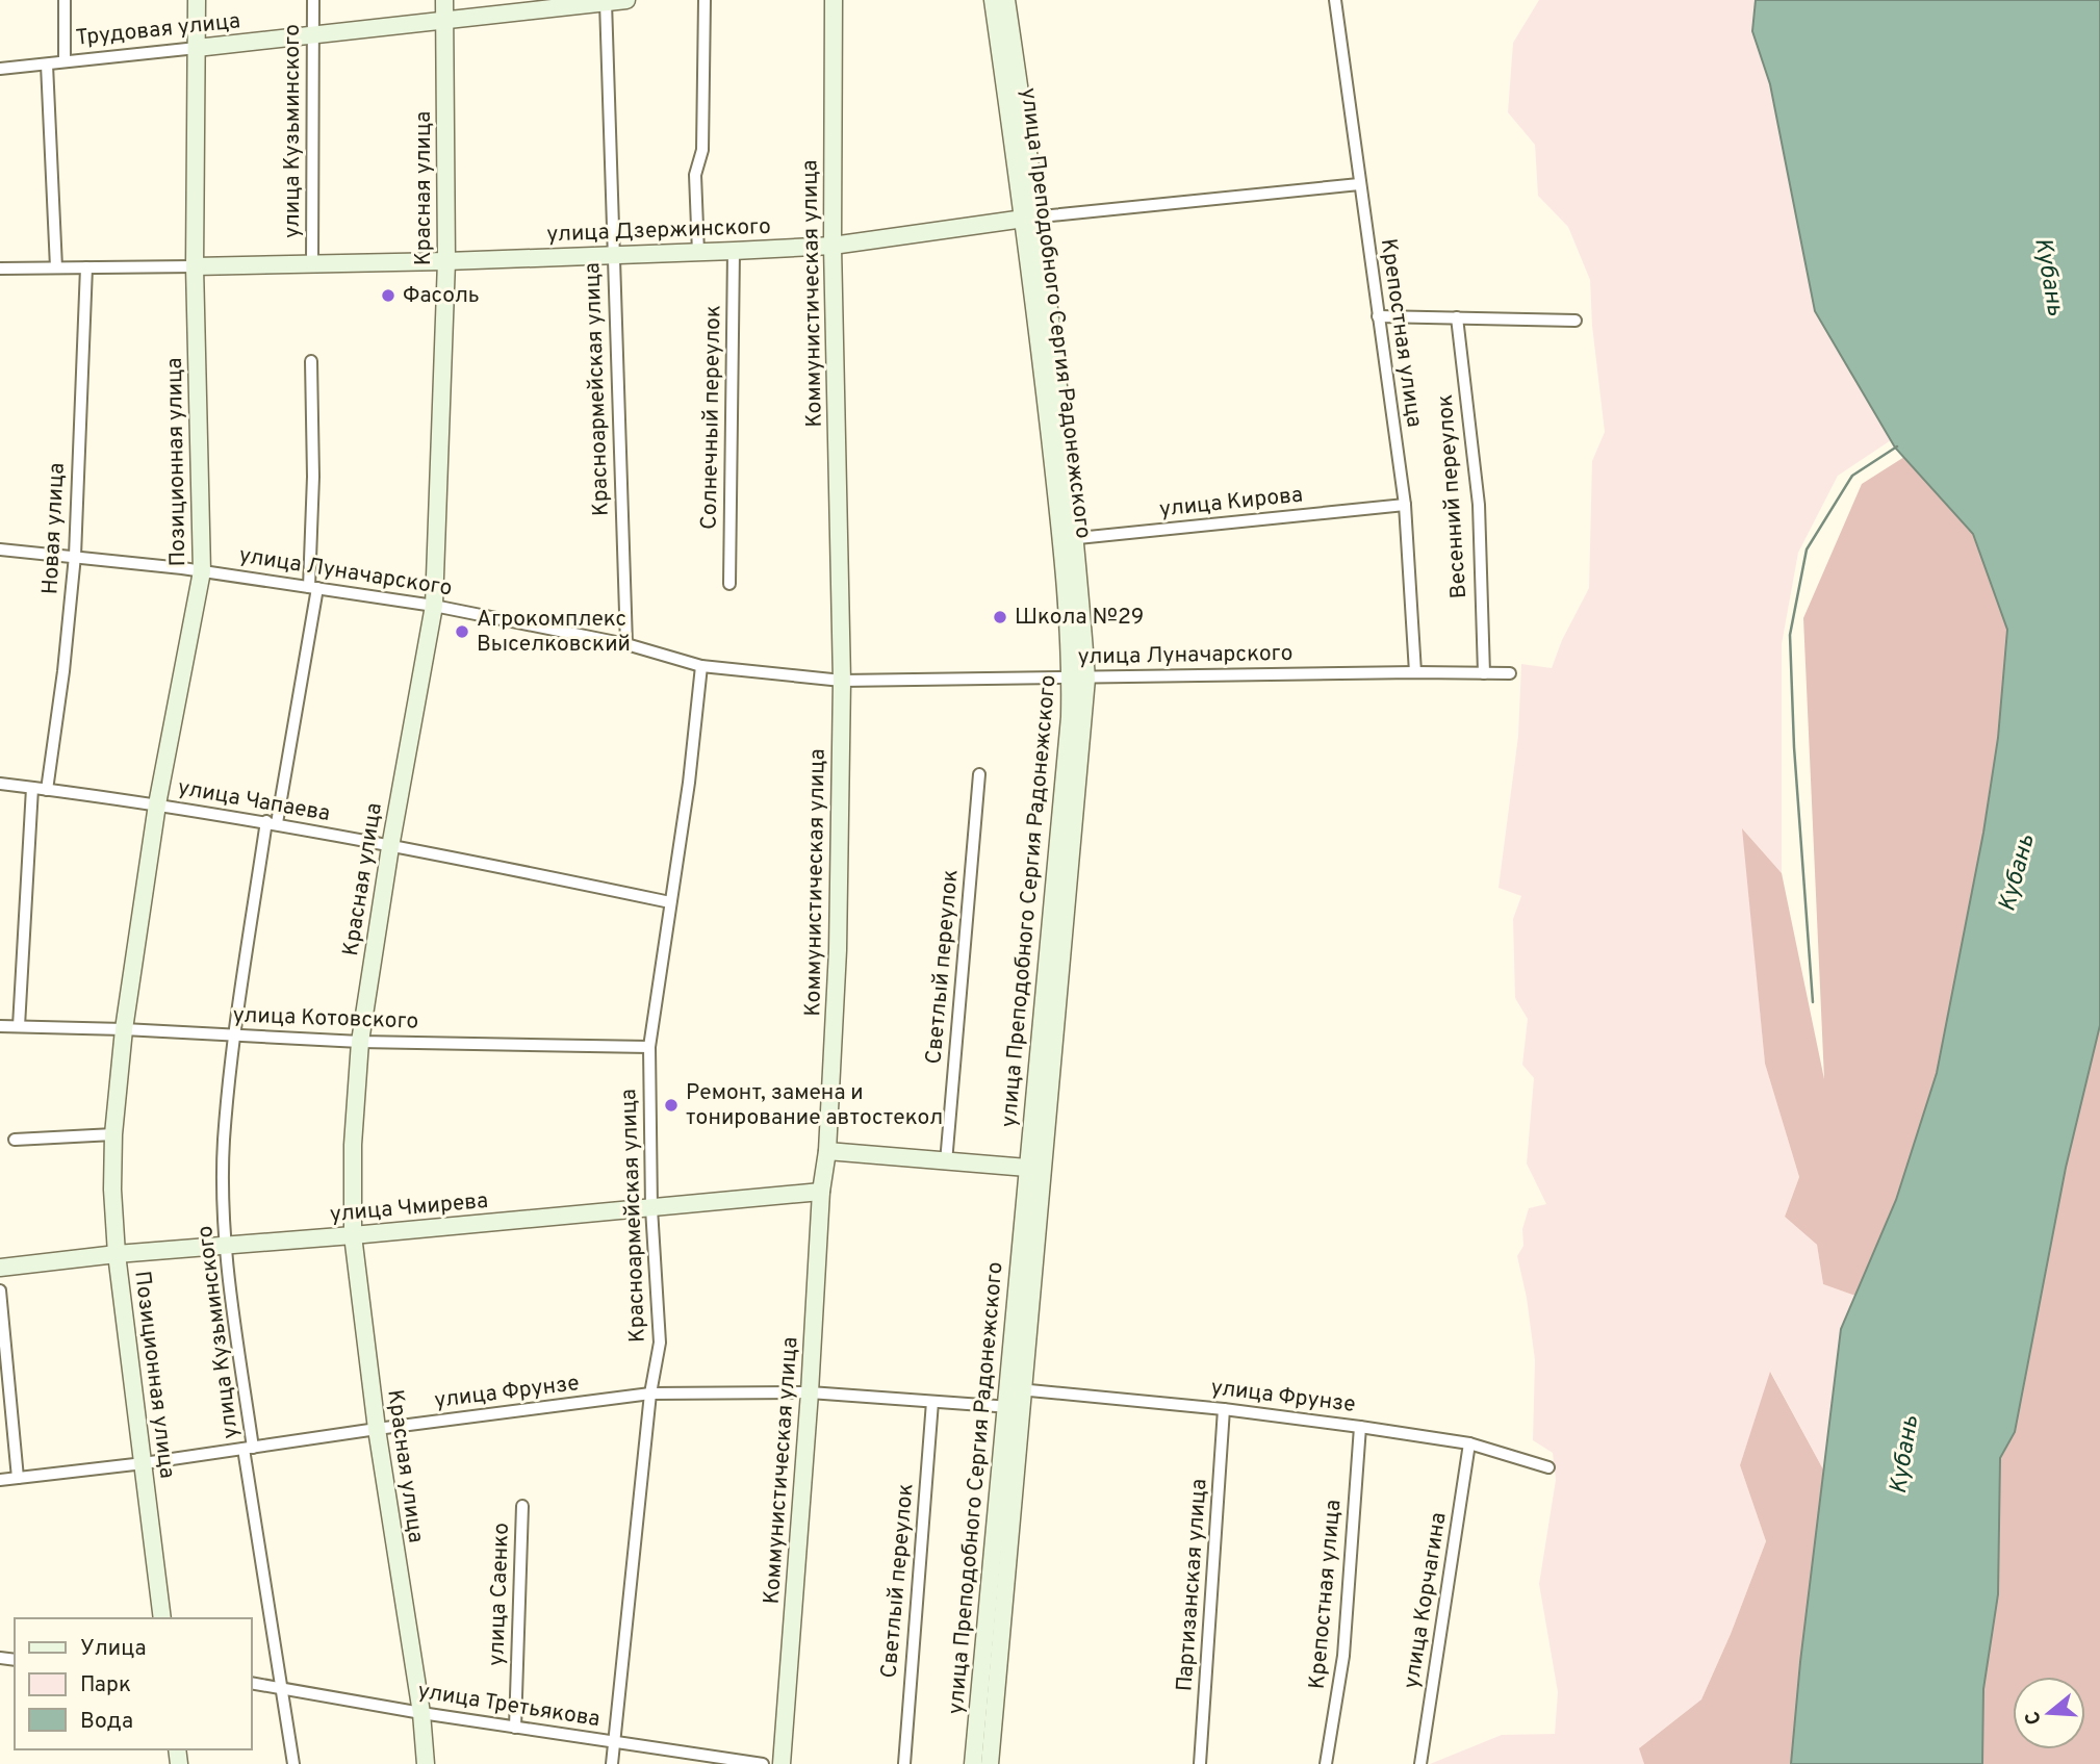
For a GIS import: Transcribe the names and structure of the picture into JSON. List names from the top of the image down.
{
  "streets": {
    "street": [
      "Трудовая улица",
      "улица Кузьминского",
      "Красная улица",
      "улица Дзержинского",
      "Коммунистическая улица",
      "улица Преподобного Сергия Радонежского",
      "Крепостная улица",
      "Красноармейская улица",
      "Солнечный переулок",
      "Позиционная улица",
      "Весенний переулок",
      "улица Кирова",
      "Новая улица",
      "улица Луначарского",
      "улица Чапаева",
      "Светлый переулок",
      "улица Котовского",
      "улица Чмирева",
      "улица Фрунзе",
      "Партизанская улица",
      "улица Саенко",
      "улица Корчагина",
      "улица Третьякова"
    ]
  },
  "crossings": [
    ["Трудовая улица", "улица Кузьминского"],
    ["Трудовая улица", "Красная улица"],
    ["Трудовая улица", "Красноармейская улица"],
    ["Трудовая улица", "Позиционная улица"],
    ["улица Кузьминского", "улица Дзержинского"],
    ["улица Кузьминского", "улица Луначарского"],
    ["улица Кузьминского", "улица Чапаева"],
    ["улица Кузьминского", "улица Котовского"],
    ["улица Кузьминского", "улица Чмирева"],
    ["улица Кузьминского", "улица Фрунзе"],
    ["улица Кузьминского", "улица Третьякова"],
    ["Красная улица", "улица Дзержинского"],
    ["Красная улица", "улица Луначарского"],
    ["Красная улица", "улица Чапаева"],
    ["Красная улица", "улица Котовского"],
    ["Красная улица", "улица Чмирева"],
    ["Красная улица", "улица Фрунзе"],
    ["Красная улица", "улица Третьякова"],
    ["улица Дзержинского", "Коммунистическая улица"],
    ["улица Дзержинского", "улица Преподобного Сергия Радонежского"],
    ["улица Дзержинского", "Крепостная улица"],
    ["улица Дзержинского", "Красноармейская улица"],
    ["улица Дзержинского", "Солнечный переулок"],
    ["улица Дзержинского", "Позиционная улица"],
    ["улица Дзержинского", "Новая улица"],
    ["Коммунистическая улица", "улица Луначарского"],
    ["Коммунистическая улица", "улица Чмирева"],
    ["Коммунистическая улица", "улица Фрунзе"],
    ["улица Преподобного Сергия Радонежского", "улица Кирова"],
    ["улица Преподобного Сергия Радонежского", "улица Луначарского"],
    ["улица Преподобного Сергия Радонежского", "улица Фрунзе"],
    ["Крепостная улица", "улица Кирова"],
    ["Крепостная улица", "улица Луначарского"],
    ["Крепостная улица", "улица Фрунзе"],
    ["Красноармейская улица", "улица Луначарского"],
    ["Красноармейская улица", "улица Чапаева"],
    ["Красноармейская улица", "улица Котовского"],
    ["Красноармейская улица", "улица Чмирева"],
    ["Красноармейская улица", "улица Фрунзе"],
    ["Красноармейская улица", "улица Третьякова"],
    ["Позиционная улица", "улица Луначарского"],
    ["Позиционная улица", "улица Чапаева"],
    ["Позиционная улица", "улица Котовского"],
    ["Позиционная улица", "улица Чмирева"],
    ["Позиционная улица", "улица Фрунзе"],
    ["Весенний переулок", "улица Луначарского"],
    ["Новая улица", "улица Луначарского"],
    ["Новая улица", "улица Чапаева"],
    ["Светлый переулок", "улица Фрунзе"],
    ["улица Фрунзе", "Партизанская улица"],
    ["улица Фрунзе", "улица Корчагина"],
    ["улица Саенко", "улица Третьякова"]
  ],
  "water": ["Кубань"],
  "places": [
    "Фасоль",
    "Школа №29",
    "Агрокомплекс Выселковский",
    "Ремонт, замена и тонирование автостекол"
  ],
  "legend": ["Улица", "Парк", "Вода"],
  "north": "left"
}
